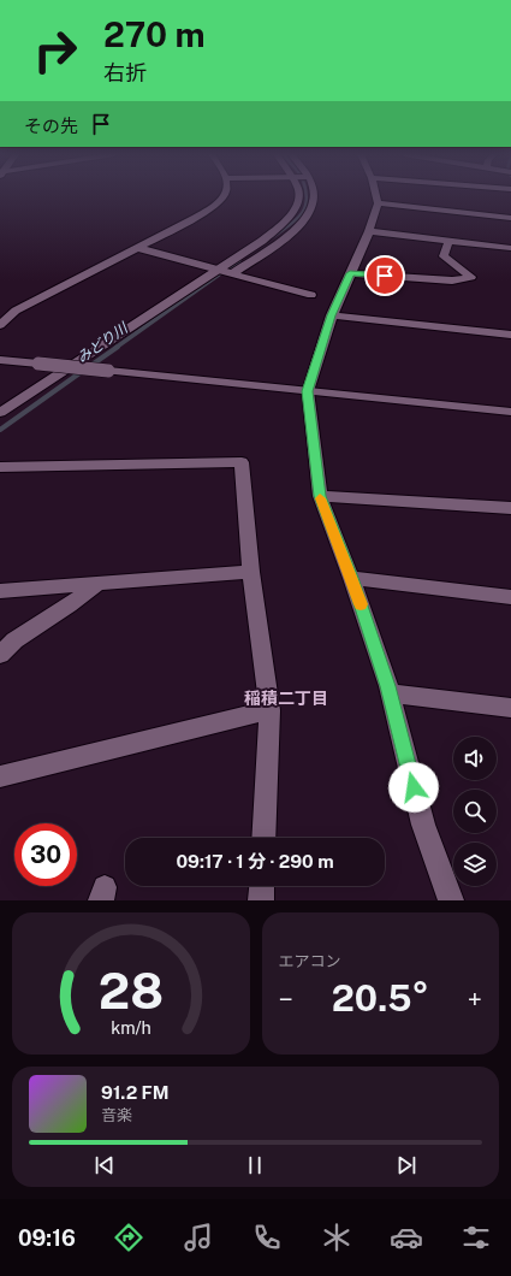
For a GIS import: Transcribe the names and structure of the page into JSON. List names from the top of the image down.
{
  "districts": ["稲積二丁目"],
  "water": ["みどり川"],
  "page": {
    "turn": ["270 m", "右折"],
    "then": "その先",
    "limit": "30",
    "trip": "09:17 · 1 分 · 290 m",
    "tile": "エアコン",
    "heat": ["−", "20.5°", "+"],
    "song": ["91.2 FM", "音楽"],
    "tabs": "09:16",
    "gauge": ["28", "km/h"]
  }
}
